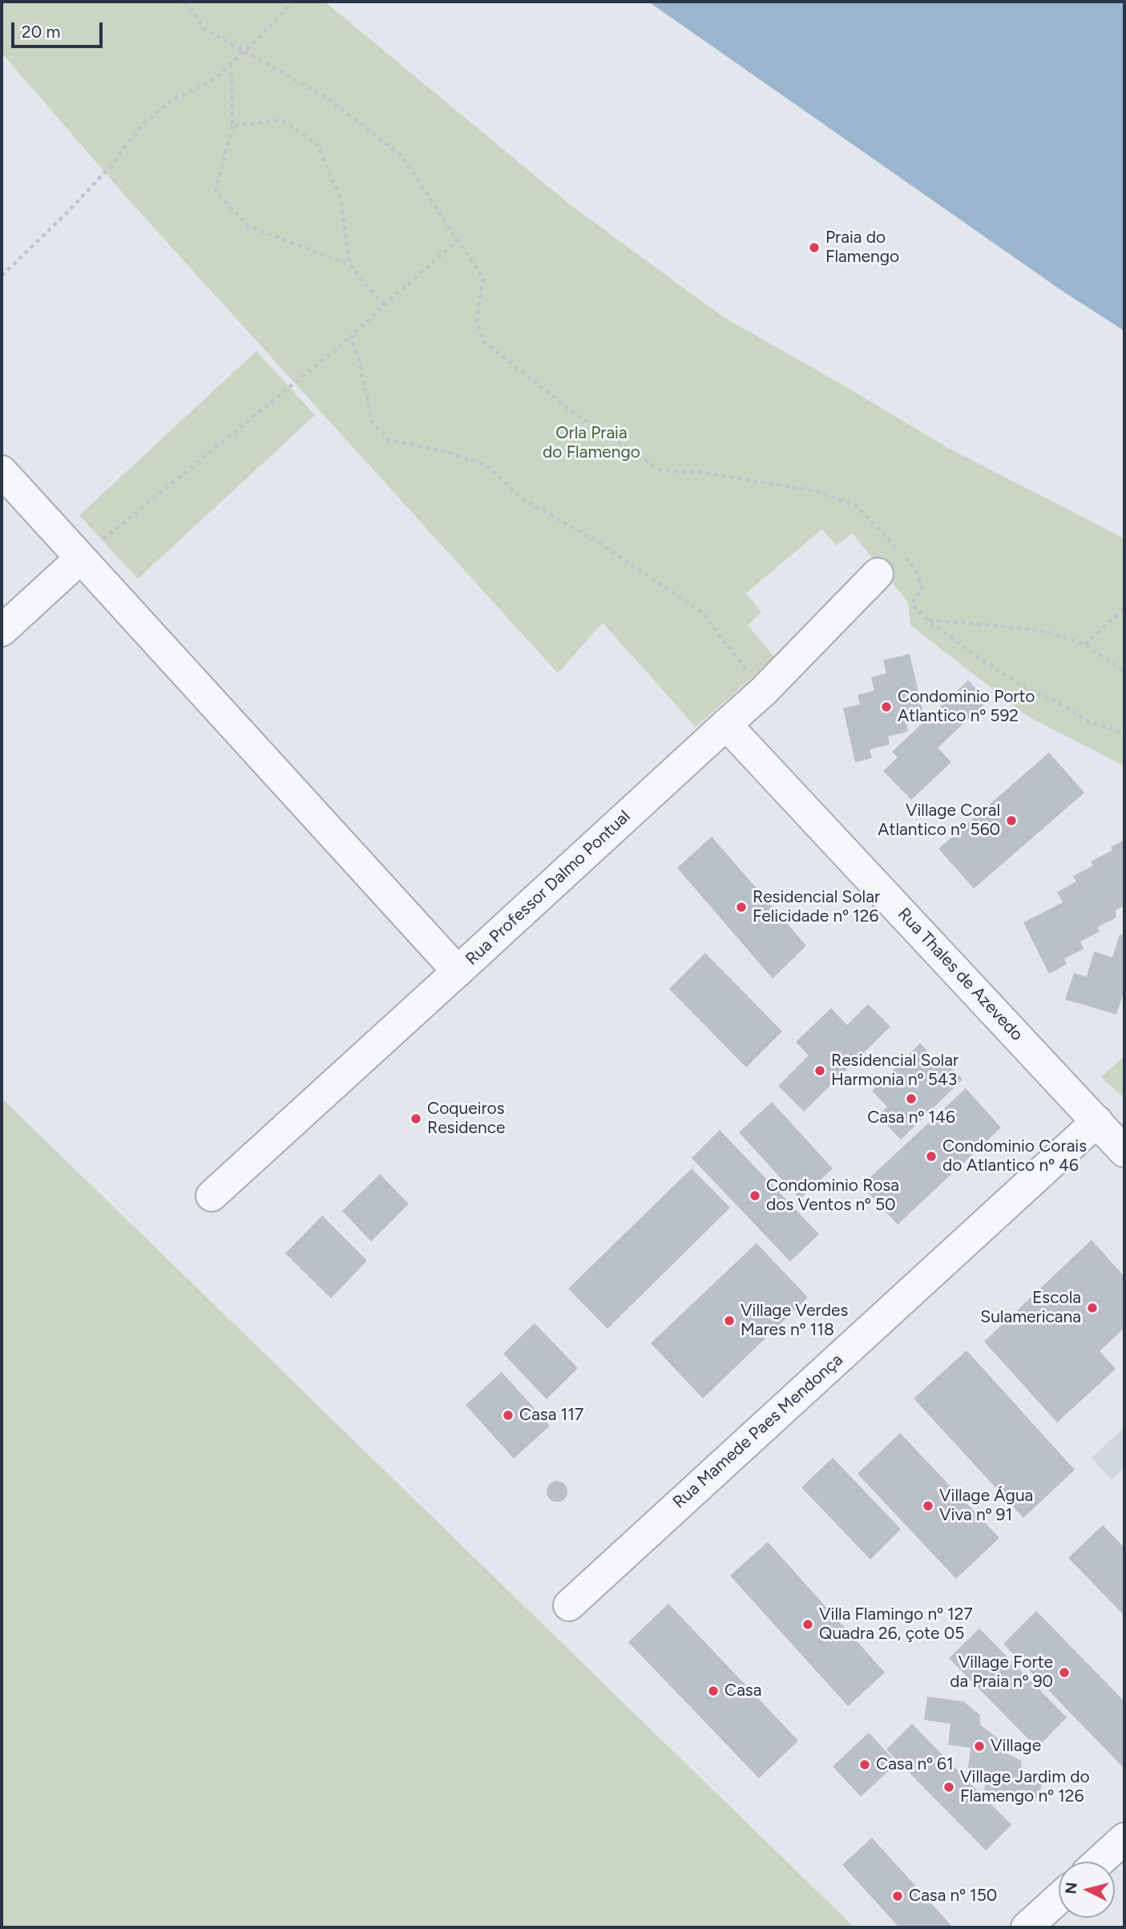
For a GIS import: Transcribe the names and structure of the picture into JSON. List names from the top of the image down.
{
  "streets": {
    "street": ["Rua Professor Dalmo Pontual", "Rua Thales de Azevedo", "Rua Mamede Paes Mendonça"]
  },
  "crossings": [
    ["Rua Professor Dalmo Pontual", "Rua Thales de Azevedo"],
    ["Rua Thales de Azevedo", "Rua Mamede Paes Mendonça"]
  ],
  "parks": ["Orla Praia do Flamengo"],
  "places": [
    "Praia do Flamengo",
    "Condominio Porto Atlantico nº 592",
    "Village Coral Atlantico nº 560",
    "Residencial Solar Felicidade nº 126",
    "Residencial Solar Harmonia nº 543",
    "Casa nº 146",
    "Coqueiros Residence",
    "Condominio Corais do Atlantico nº 46",
    "Condominio Rosa dos Ventos nº 50",
    "Escola Sulamericana",
    "Village Verdes Mares nº 118",
    "Casa 117",
    "Village Água Viva nº 91",
    "Villa Flamingo nº 127 Quadra 26, çote 05",
    "Village Forte da Praia nº 90",
    "Casa",
    "Village",
    "Casa nº 61",
    "Village Jardim do Flamengo nº 126",
    "Casa nº 150"
  ],
  "scale_bar": "20 m",
  "north": "left"
}
